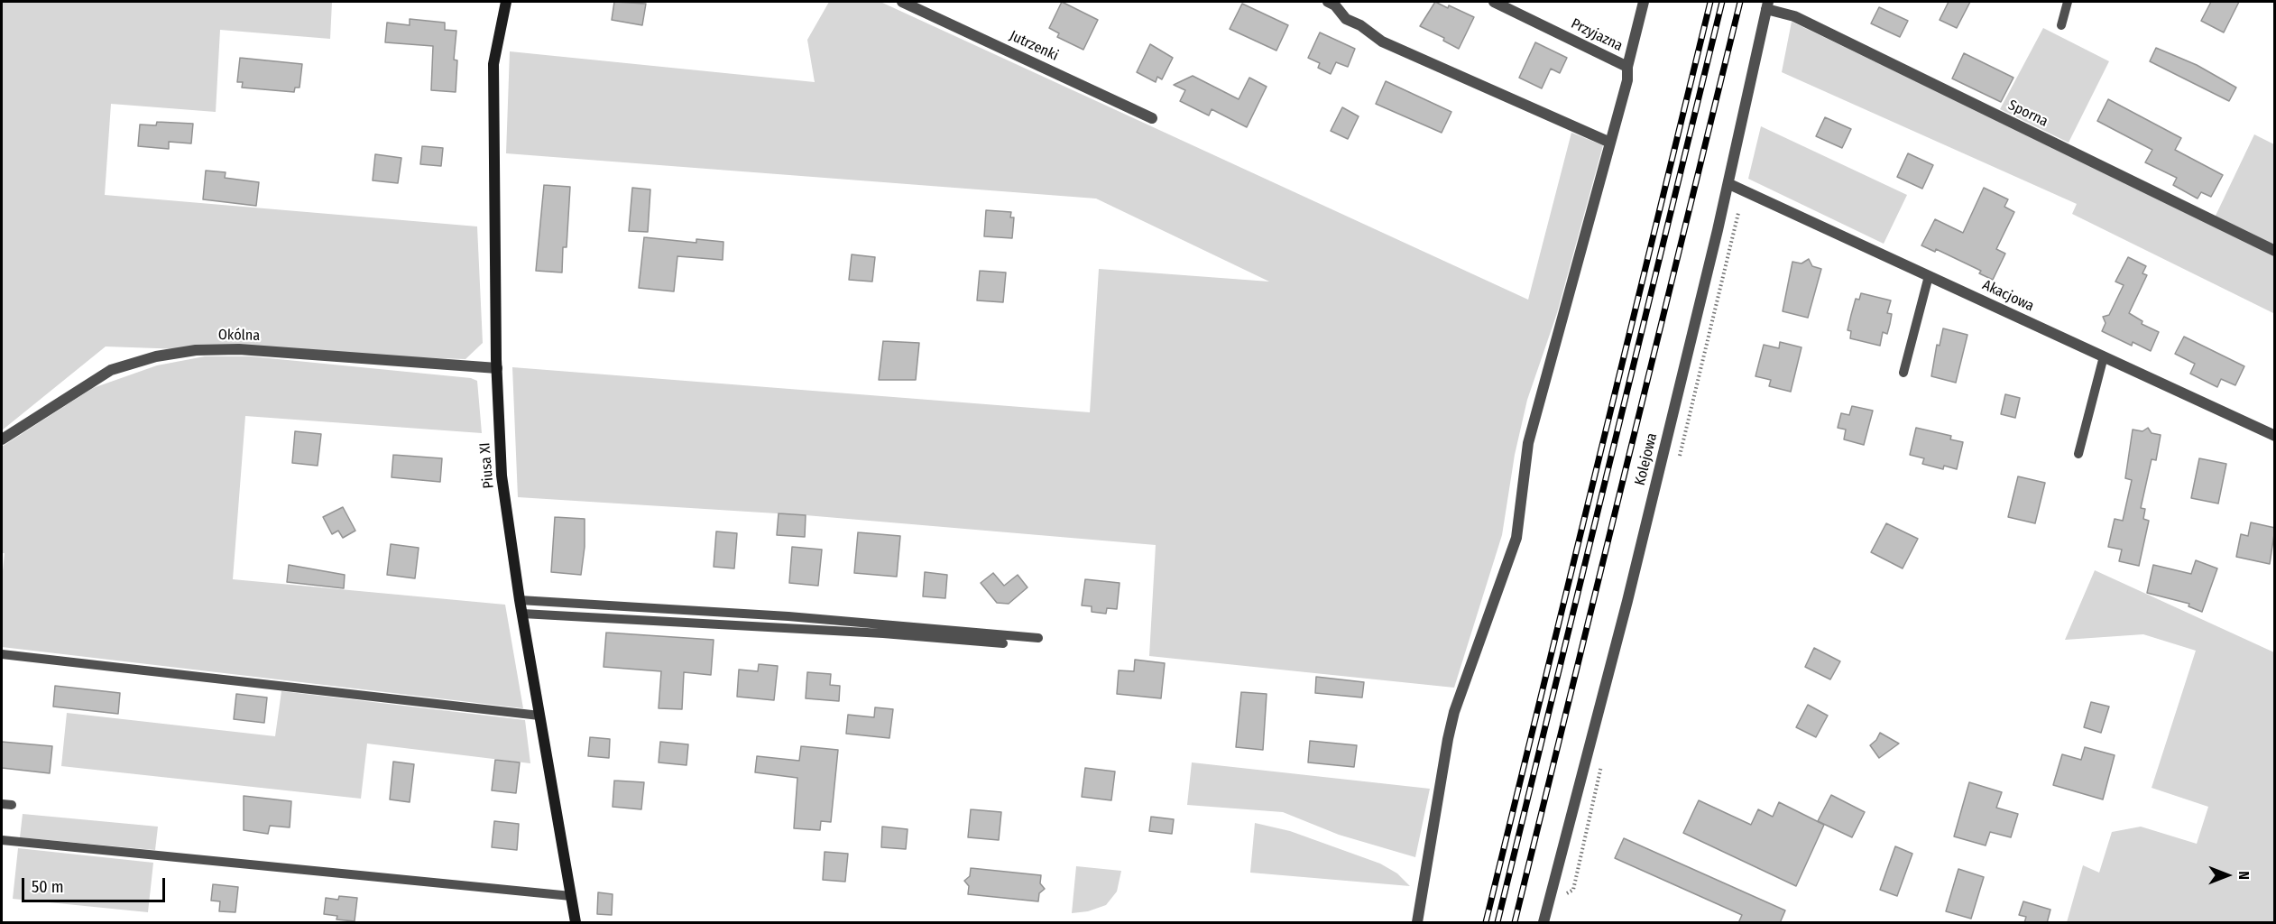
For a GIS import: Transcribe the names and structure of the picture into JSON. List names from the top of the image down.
{
  "streets": {
    "street": [
      "Przyjazna",
      "Jutrzenki",
      "Sporna",
      "Akacjowa",
      "Okólna",
      "Kolejowa",
      "Piusa XI"
    ]
  },
  "crossings": [
    ["Sporna", "Kolejowa"],
    ["Akacjowa", "Kolejowa"],
    ["Okólna", "Piusa XI"]
  ],
  "scale_bar": "50 m",
  "north": "right"
}
